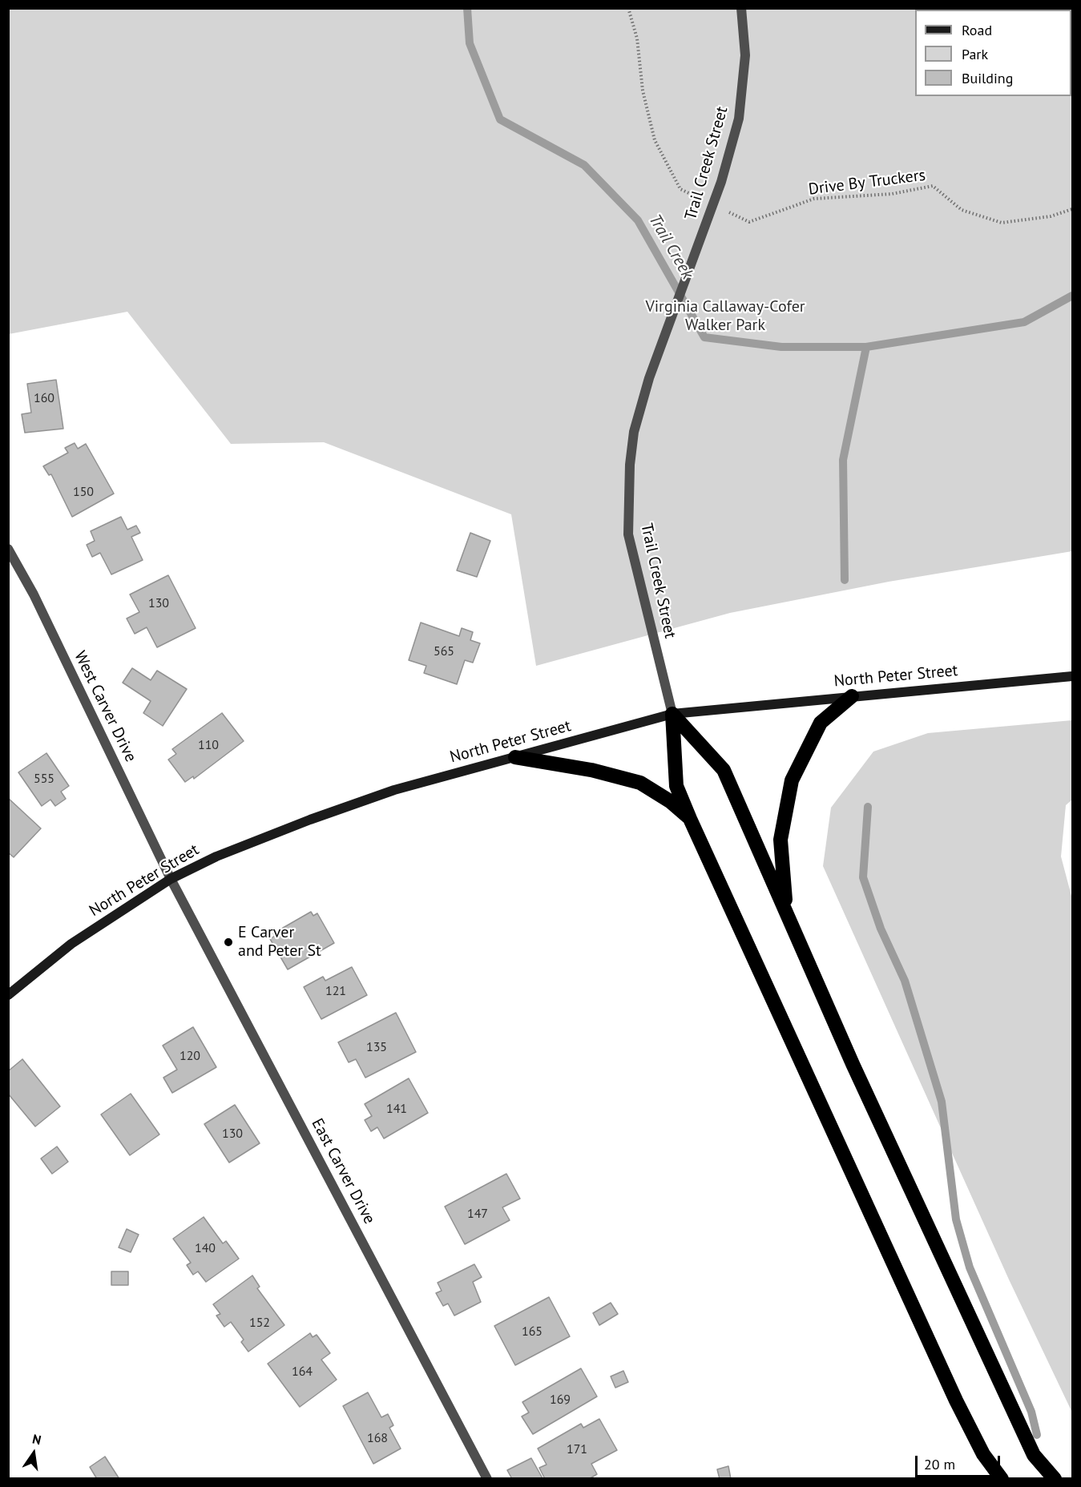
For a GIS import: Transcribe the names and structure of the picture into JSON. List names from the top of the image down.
{
  "streets": {
    "street": [
      "Trail Creek Street",
      "North Peter Street",
      "West Carver Drive",
      "East Carver Drive"
    ],
    "path": ["Drive By Truckers"]
  },
  "crossings": [
    ["Trail Creek Street", "North Peter Street"],
    ["North Peter Street", "West Carver Drive"],
    ["North Peter Street", "East Carver Drive"],
    ["West Carver Drive", "East Carver Drive"]
  ],
  "water": ["Trail Creek"],
  "parks": ["Virginia Callaway-Cofer Walker Park"],
  "places": ["E Carver and Peter St"],
  "house_numbers": [
    "160",
    "150",
    "130",
    "565",
    "110",
    "555",
    "121",
    "135",
    "120",
    "141",
    "130",
    "147",
    "140",
    "152",
    "165",
    "164",
    "169",
    "168",
    "171"
  ],
  "legend": ["Road", "Park", "Building"],
  "scale_bar": "20 m",
  "north": "top"
}
